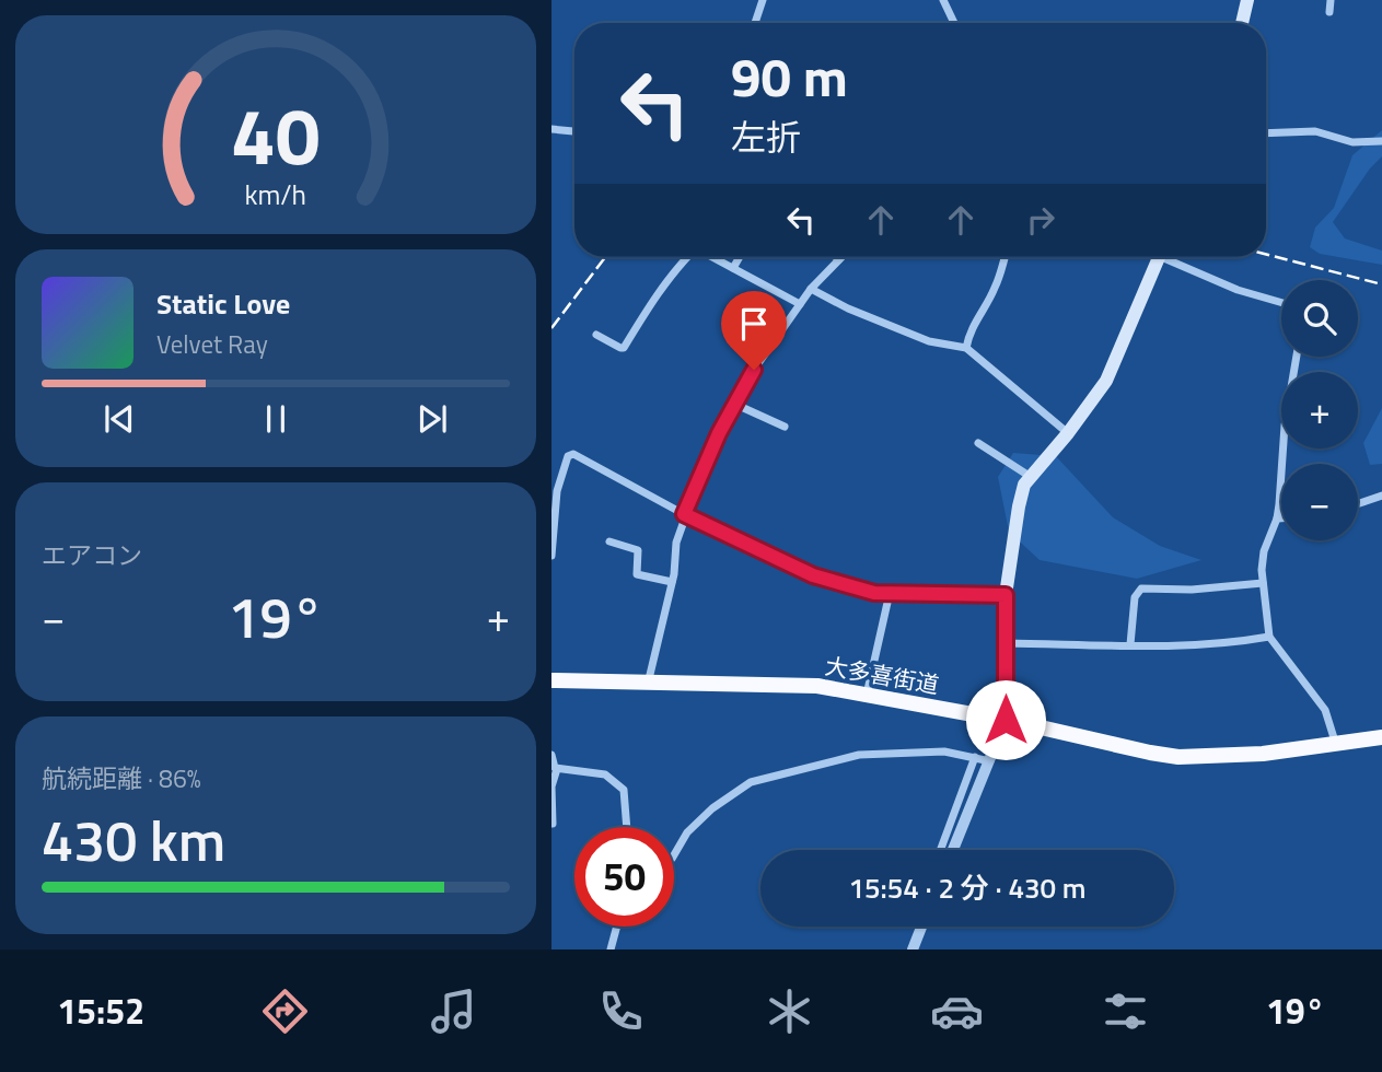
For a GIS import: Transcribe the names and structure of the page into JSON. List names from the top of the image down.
{
  "streets": {
    "highway": ["大多喜街道"]
  },
  "page": {
    "turn": ["90 m", "左折"],
    "song": ["Static Love", "Velvet Ray"],
    "map_buttons": ["+", "−"],
    "tile": [
      "エアコン",
      ["航続距離 · 86%", "430 km"]
    ],
    "heat": ["−", "19°", "+"],
    "limit": "50",
    "trip": "15:54 · 2 分 · 430 m",
    "tabs": ["15:52", "19°"],
    "gauge": ["40", "km/h"]
  }
}
